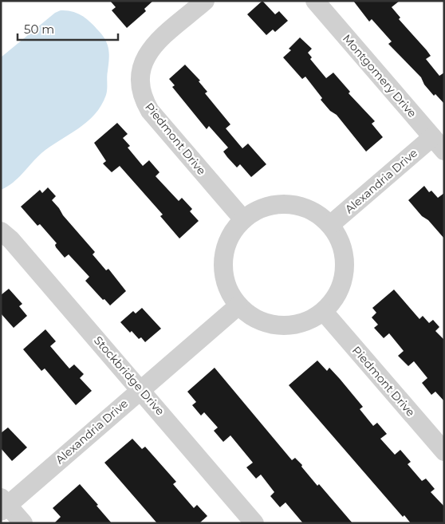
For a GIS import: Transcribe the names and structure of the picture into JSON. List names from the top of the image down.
{
  "streets": {
    "street": [
      "Montgomery Drive",
      "Piedmont Drive",
      "Alexandria Drive",
      "Stockbridge Drive"
    ]
  },
  "crossings": [
    ["Montgomery Drive", "Alexandria Drive"],
    ["Piedmont Drive", "Alexandria Drive"],
    ["Alexandria Drive", "Stockbridge Drive"]
  ],
  "scale_bar": "50 m"
}
